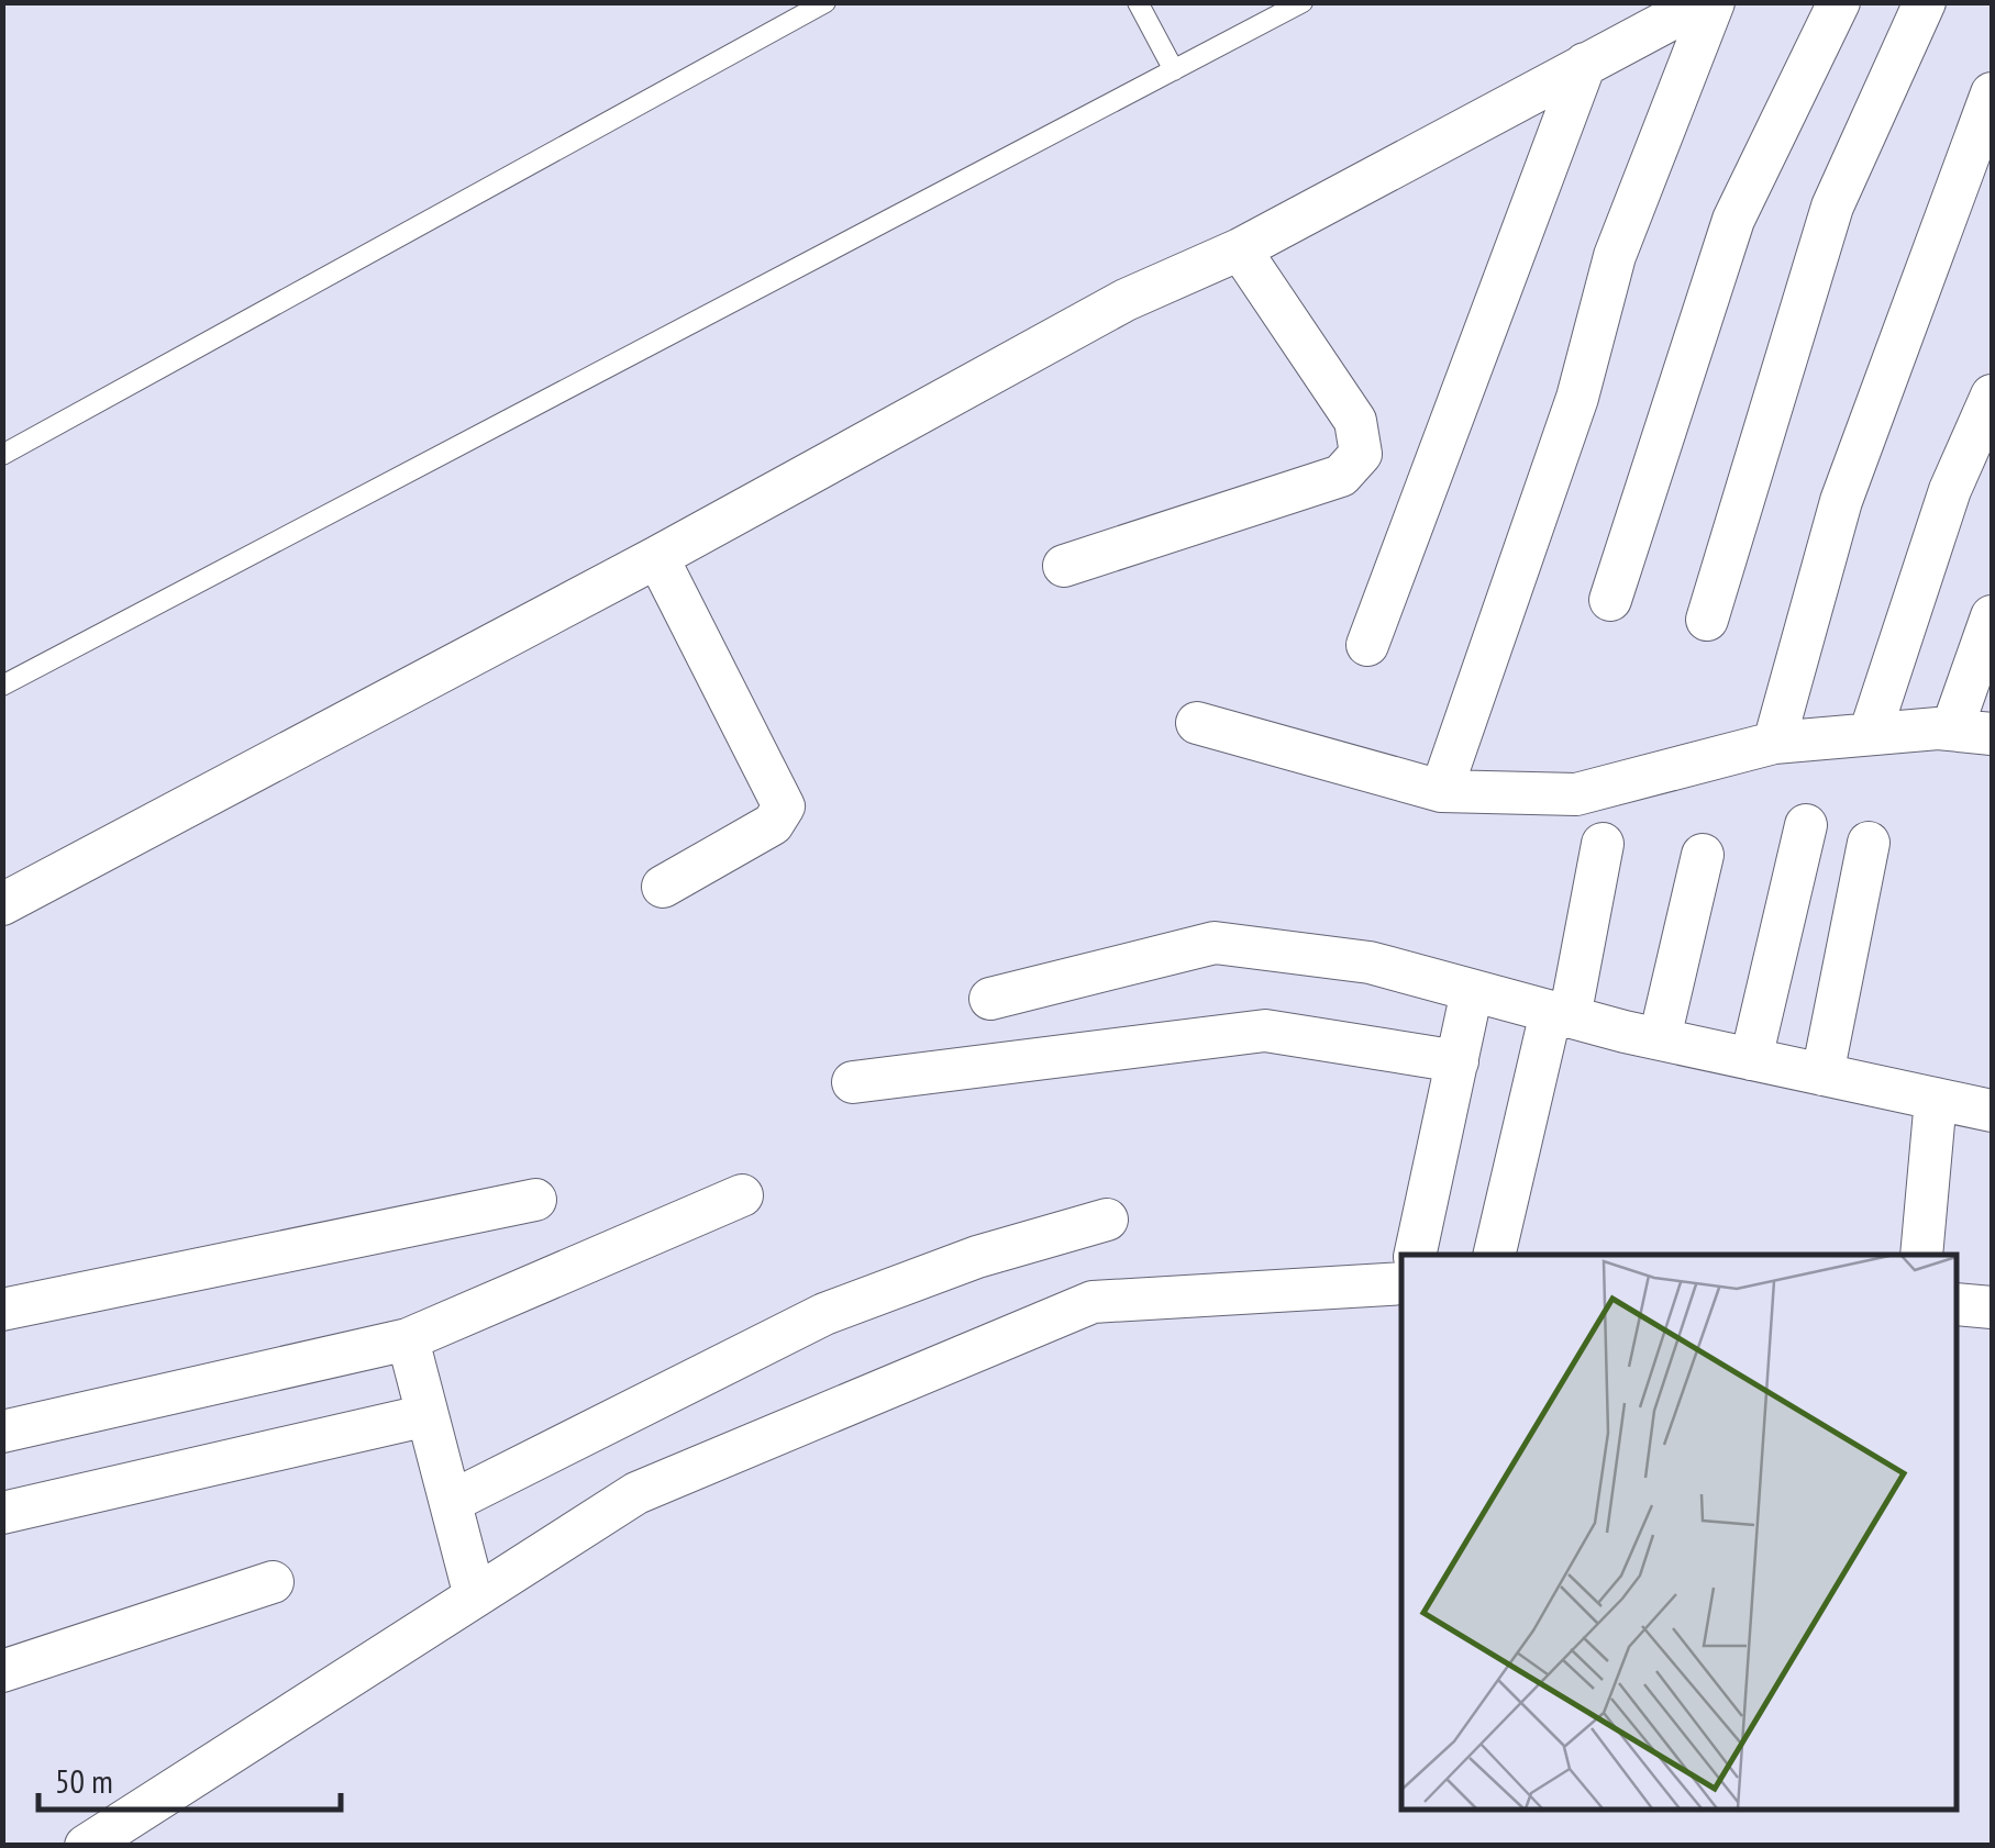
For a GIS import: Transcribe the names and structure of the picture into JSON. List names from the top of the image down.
{
  "scale_bar": "50 m"
}
